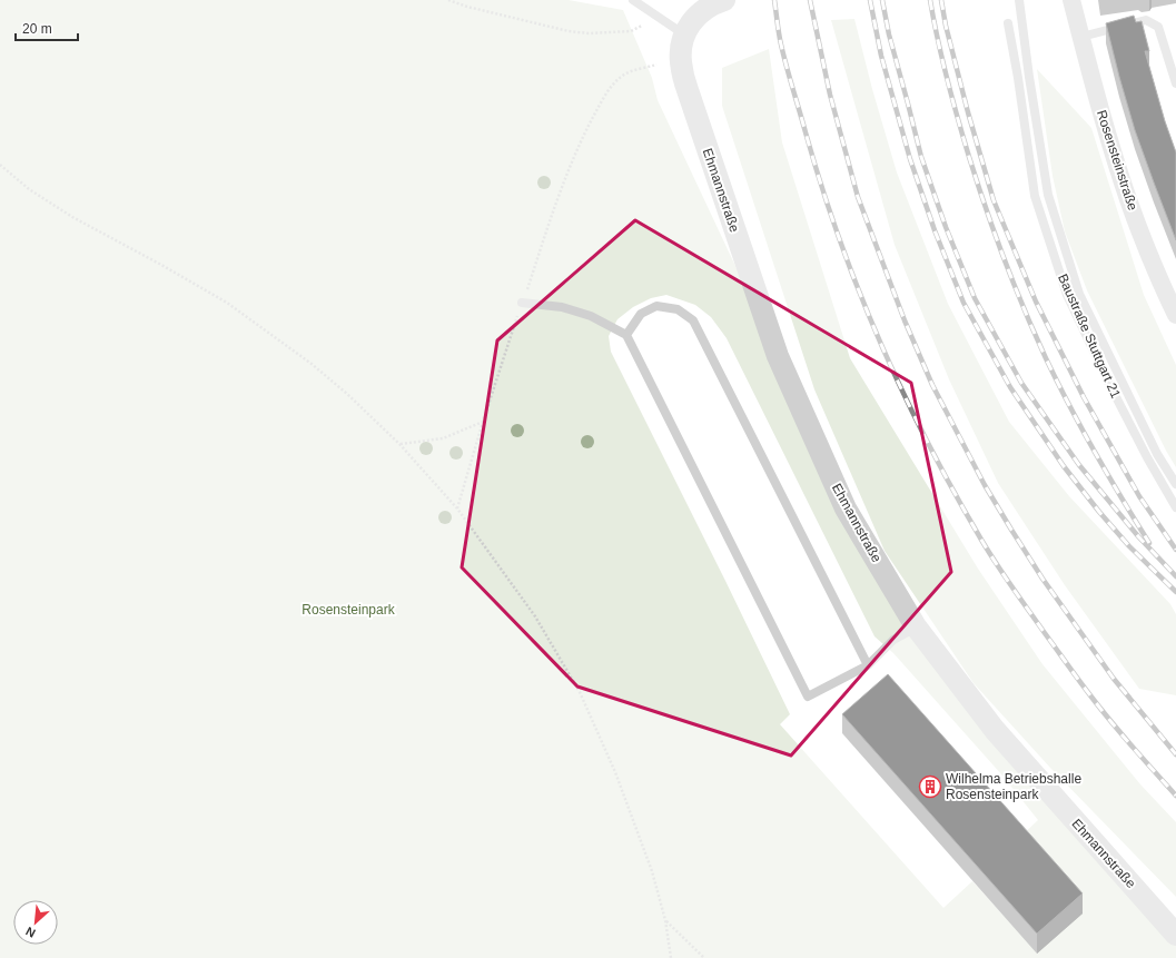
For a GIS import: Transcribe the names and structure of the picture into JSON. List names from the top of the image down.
{
  "streets": {
    "street": ["Rosensteinstraße", "Ehmannstraße"],
    "lane": ["Baustraße Stuttgart 21"]
  },
  "parks": ["Rosensteinpark"],
  "places": {
    "building": ["Wilhelma Betriebshalle Rosensteinpark"]
  },
  "scale_bar": "20 m",
  "north": "bottom left"
}
